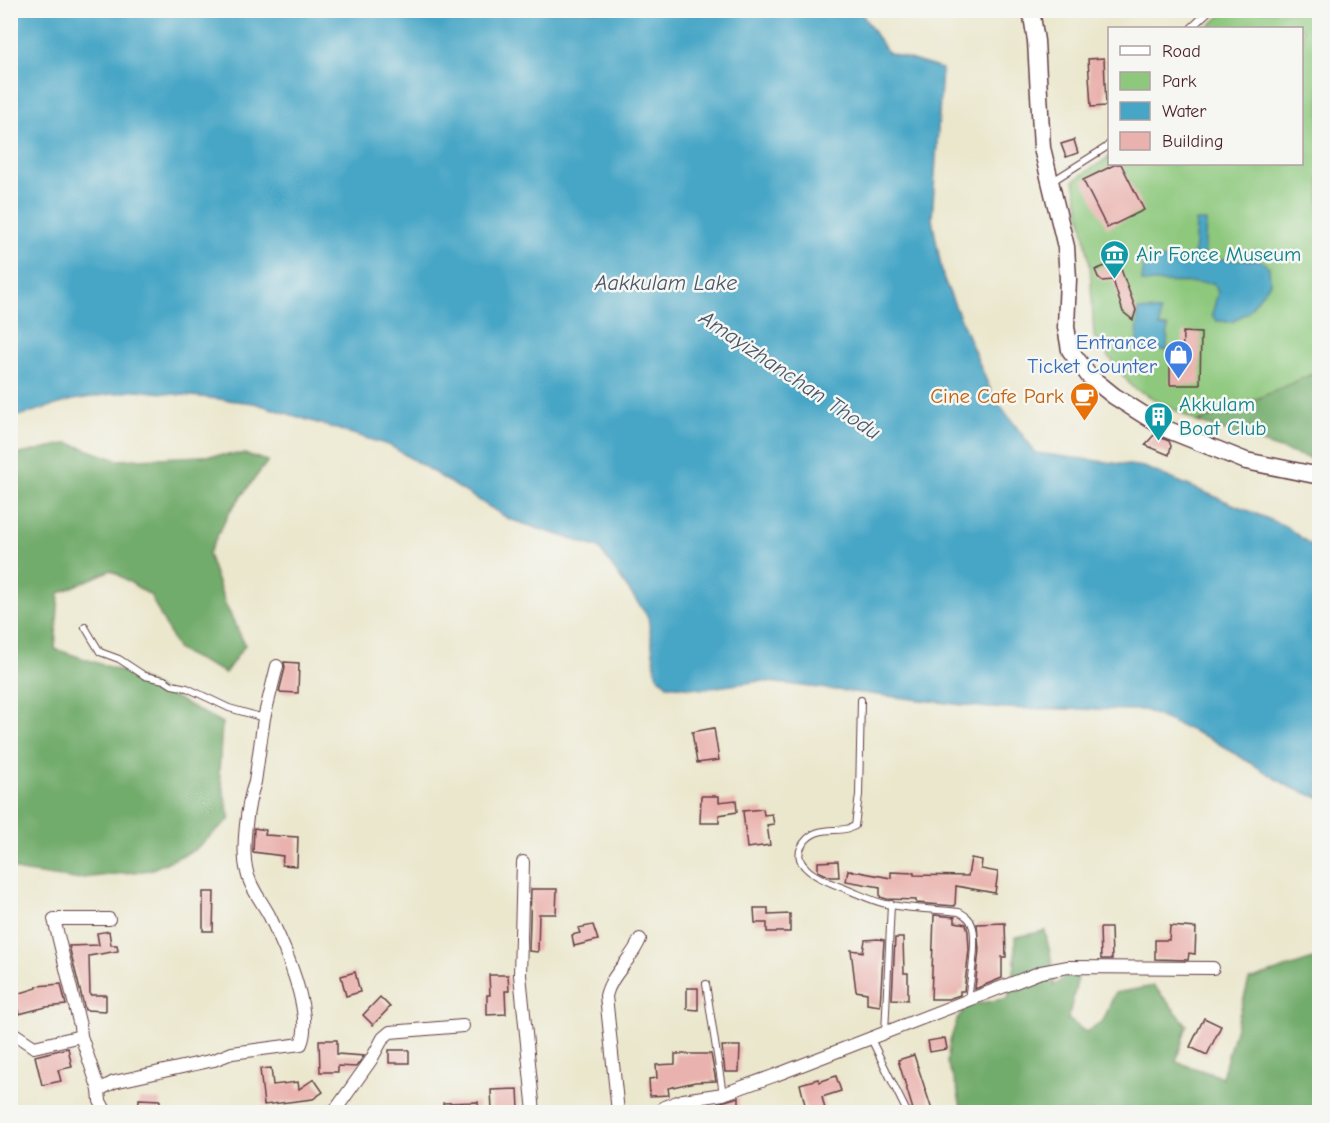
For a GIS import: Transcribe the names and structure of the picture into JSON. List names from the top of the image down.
{
  "water": ["Aakkulam Lake", "Amayizhanchan Thodu"],
  "places": {
    "museum": ["Air Force Museum"],
    "shop": ["Entrance Ticket Counter"],
    "cafe": ["Cine Cafe Park"],
    "building": ["Akkulam Boat Club"]
  },
  "legend": [
    "Road",
    "Park",
    "Water",
    "Building"
  ]
}
